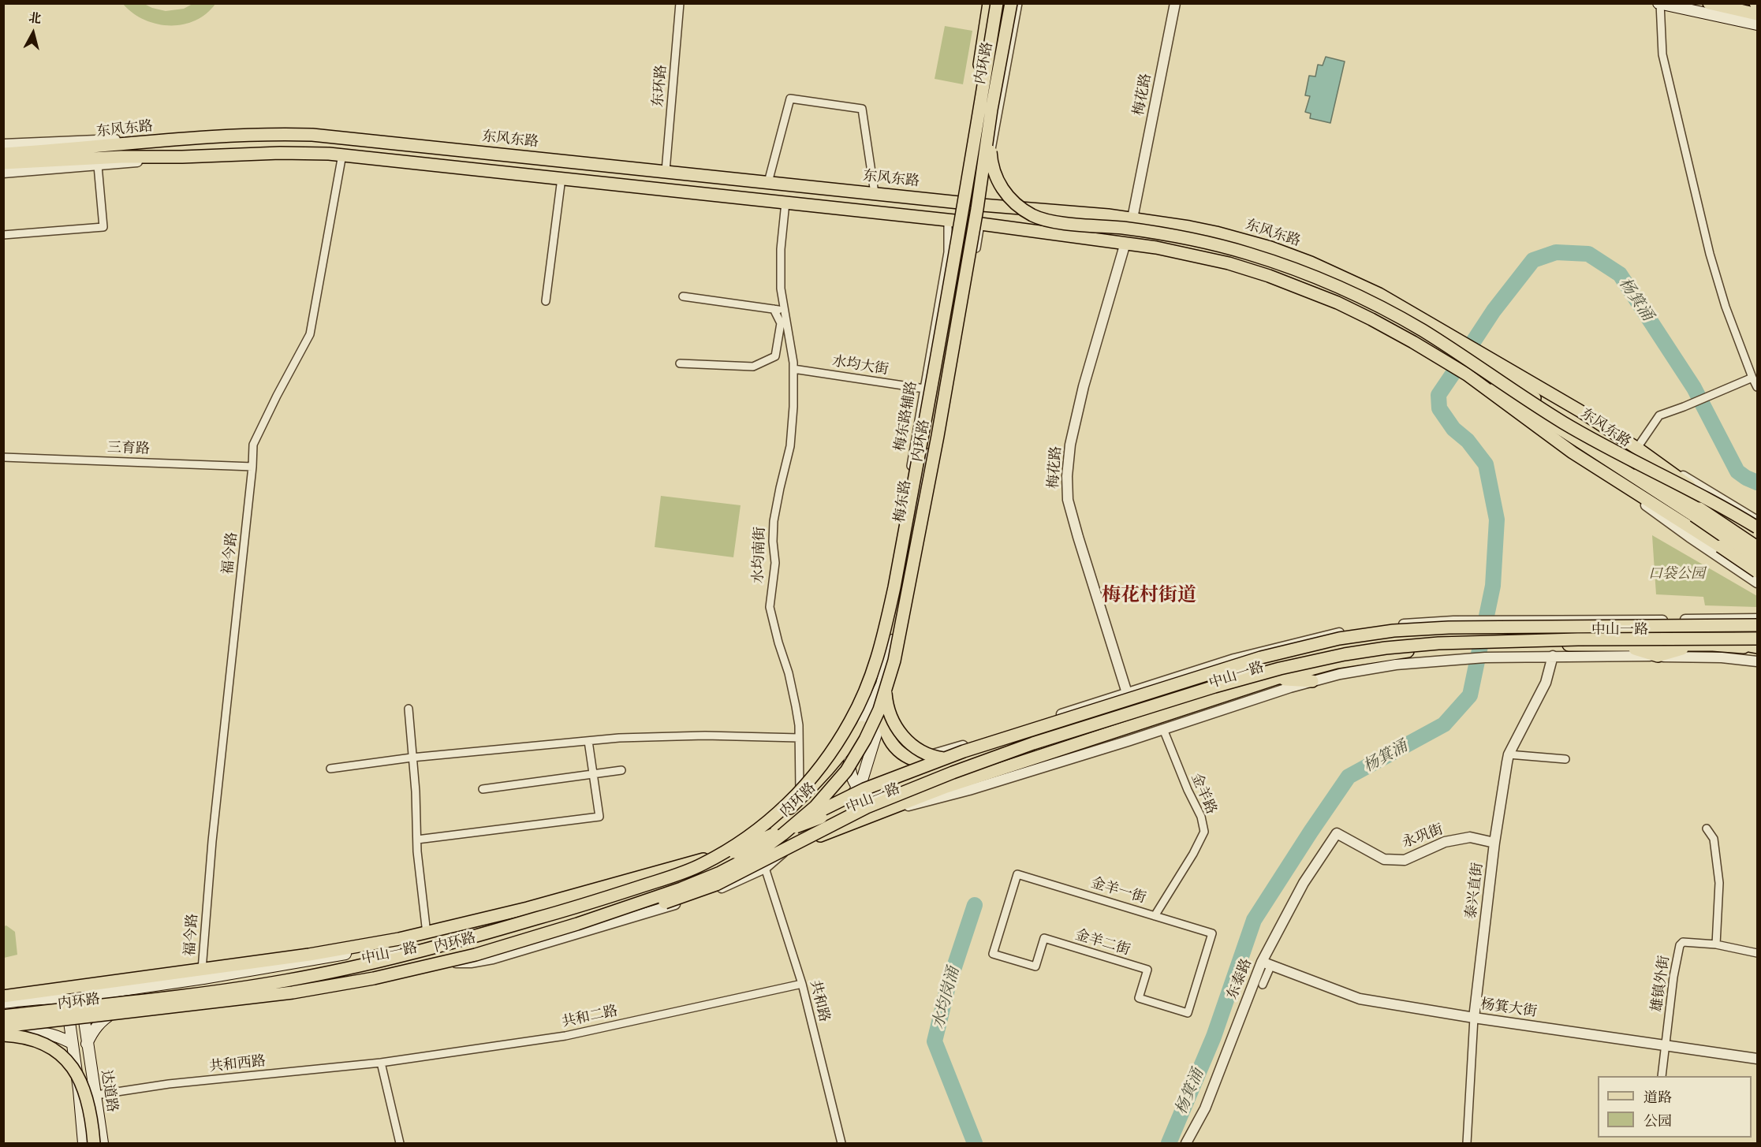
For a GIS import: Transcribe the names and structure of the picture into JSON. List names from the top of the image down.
{
  "streets": {
    "main road": [
      "内环路",
      "东风东路",
      "梅东路",
      "中山一路",
      "达道路"
    ],
    "street": [
      "东环路",
      "梅花路",
      "水均大街",
      "梅东路辅路",
      "三育路",
      "福今路",
      "水均南街",
      "金羊路",
      "永巩街",
      "金羊一街",
      "泰兴直街",
      "金羊二街",
      "东泰路",
      "雄镇外街",
      "共和路",
      "杨箕大街",
      "共和二路",
      "共和西路"
    ]
  },
  "crossings": [
    ["东环路", "东风东路"],
    ["梅花路", "东风东路"],
    ["东风东路", "梅东路辅路"],
    ["东风东路", "梅东路"],
    ["东风东路", "福今路"],
    ["东风东路", "水均南街"],
    ["水均大街", "梅东路辅路"],
    ["水均大街", "水均南街"],
    ["梅东路辅路", "梅东路"],
    ["三育路", "福今路"],
    ["梅东路", "中山一路"],
    ["福今路", "中山一路"],
    ["中山一路", "达道路"],
    ["金羊路", "金羊一街"],
    ["永巩街", "泰兴直街"],
    ["永巩街", "东泰路"],
    ["金羊一街", "金羊二街"],
    ["泰兴直街", "杨箕大街"],
    ["东泰路", "杨箕大街"],
    ["雄镇外街", "杨箕大街"],
    ["共和路", "共和二路"],
    ["共和二路", "共和西路"],
    ["共和西路", "达道路"]
  ],
  "districts": ["梅花村街道"],
  "water": ["杨箕涌", "水均岗涌"],
  "parks": ["口袋公园"],
  "legend": ["道路", "公园"],
  "north": "top"
}
